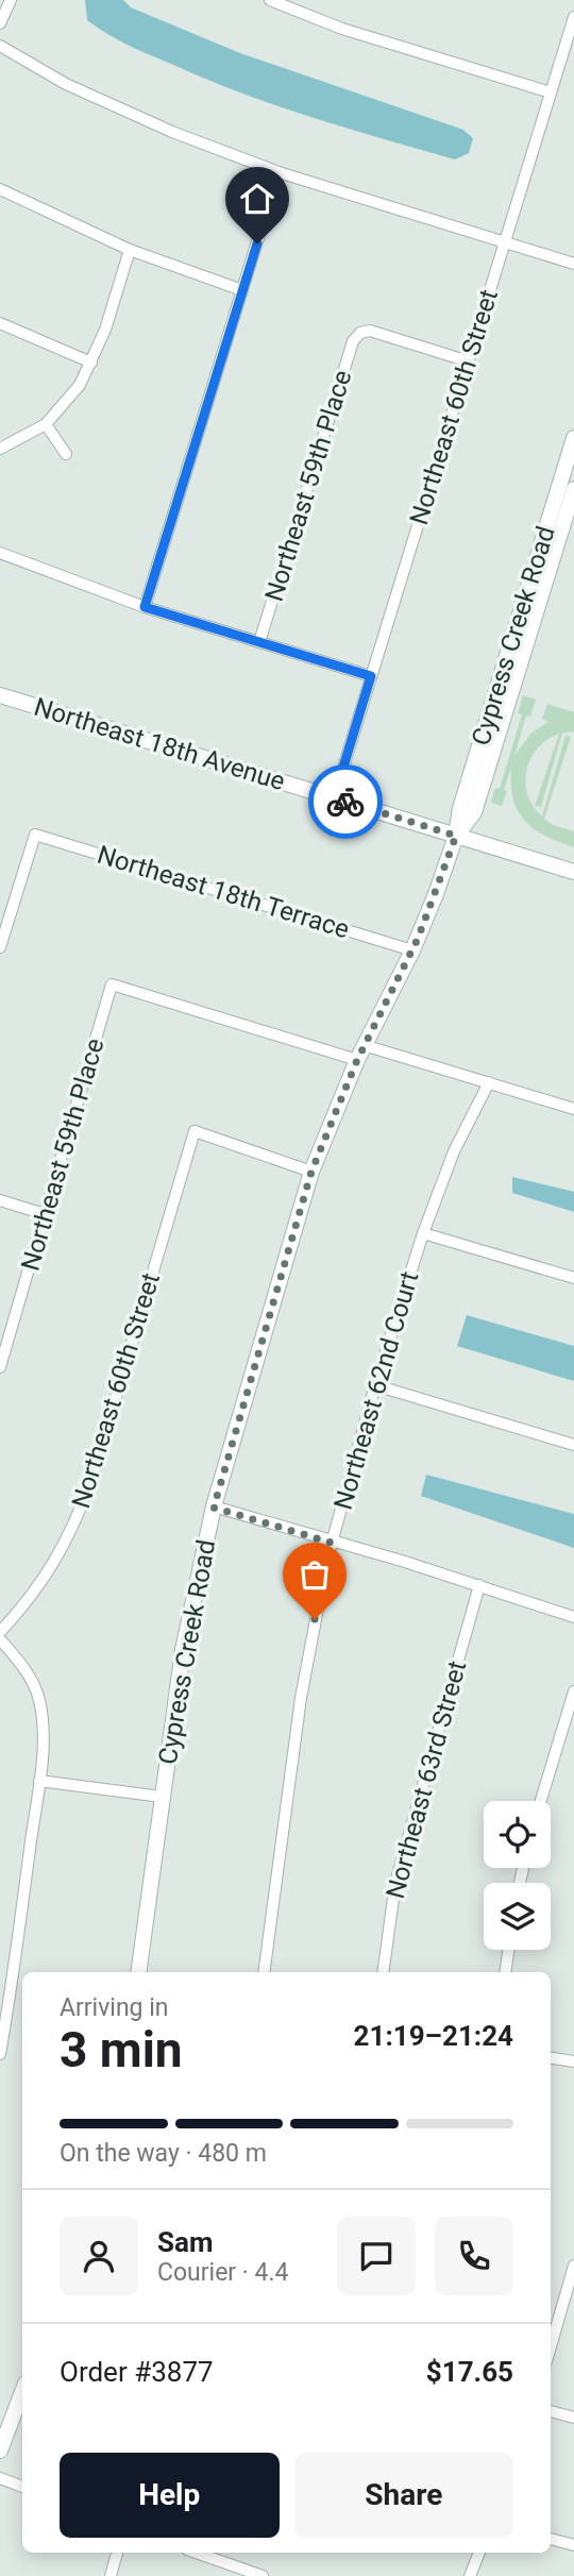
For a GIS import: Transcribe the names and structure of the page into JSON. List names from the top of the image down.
{
  "streets": {
    "street": [
      "Northeast 60th Street",
      "Northeast 59th Place",
      "Cypress Creek Road",
      "Northeast 18th Avenue",
      "Northeast 18th Terrace",
      "Northeast 62nd Court",
      "Northeast 63rd Street"
    ]
  },
  "crossings": [
    ["Northeast 60th Street", "Northeast 59th Place"],
    ["Northeast 60th Street", "Cypress Creek Road"],
    ["Northeast 60th Street", "Northeast 18th Avenue"],
    ["Northeast 59th Place", "Cypress Creek Road"],
    ["Cypress Creek Road", "Northeast 18th Avenue"],
    ["Cypress Creek Road", "Northeast 18th Terrace"]
  ],
  "page": {
    "heading": ["3 min", "Arriving in", "21:19–21:24"],
    "panel": [
      "Sam",
      "Courier · 4.4",
      "Order #3877",
      "$17.65"
    ],
    "bar": "On the way · 480 m",
    "buttons": ["Help", "Share"]
  }
}
